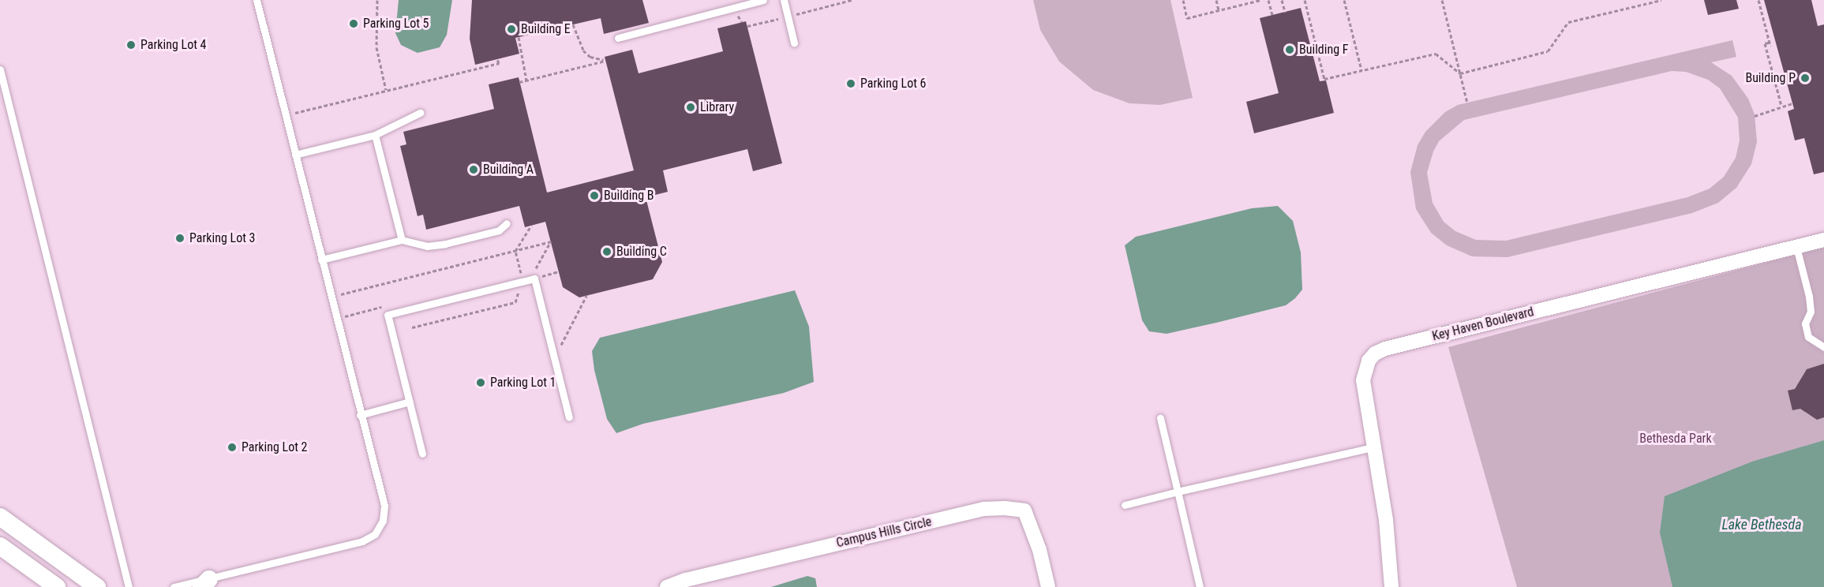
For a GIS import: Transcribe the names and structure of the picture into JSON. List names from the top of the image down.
{
  "streets": {
    "street": ["Key Haven Boulevard", "Campus Hills Circle"]
  },
  "water": ["Lake Bethesda"],
  "parks": ["Bethesda Park"],
  "places": [
    "Parking Lot 5",
    "Building E",
    "Parking Lot 4",
    "Building F",
    "Building P",
    "Parking Lot 6",
    "Library",
    "Building A",
    "Building B",
    "Parking Lot 3",
    "Building C",
    "Parking Lot 1",
    "Parking Lot 2"
  ]
}
